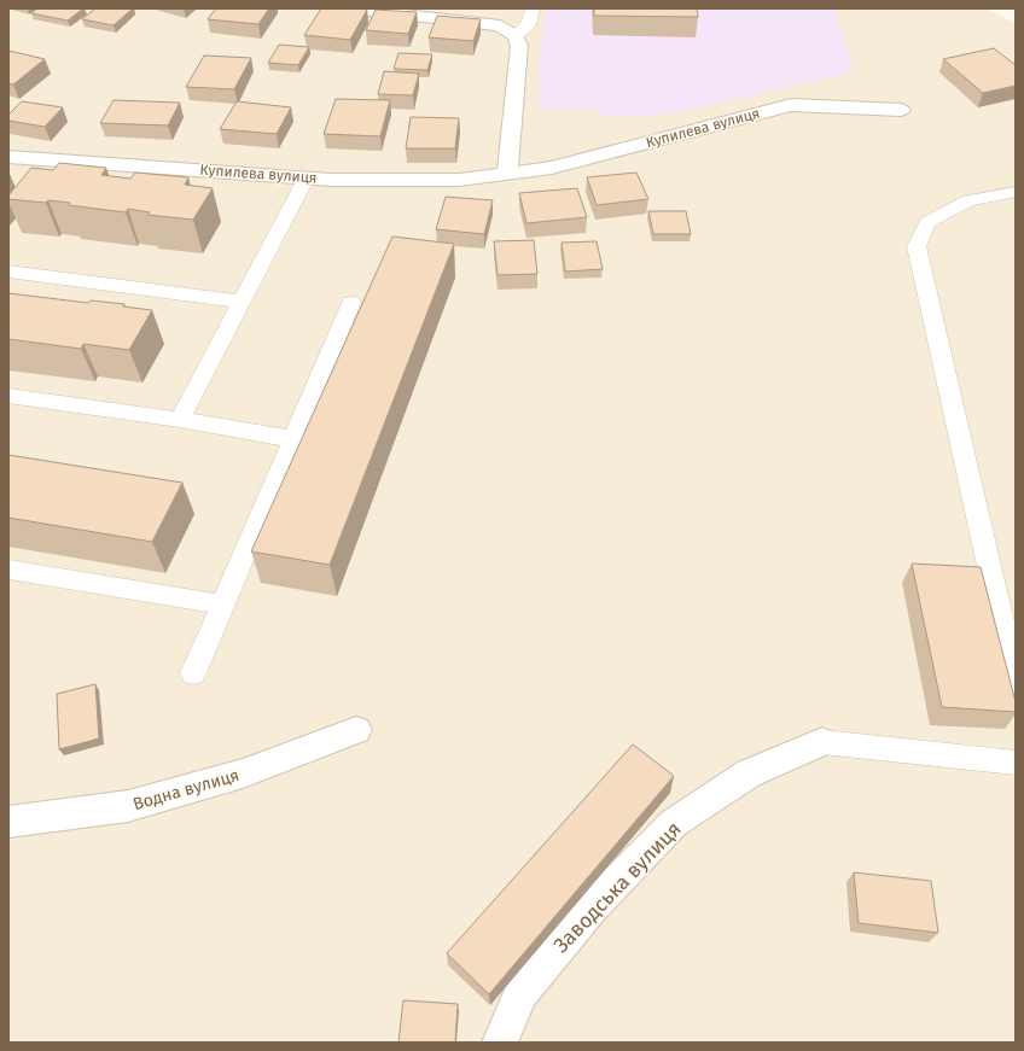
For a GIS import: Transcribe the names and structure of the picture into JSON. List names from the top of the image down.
{
  "streets": {
    "street": ["Купилева вулиця", "Водна вулиця", "Заводська вулиця"]
  }
}
